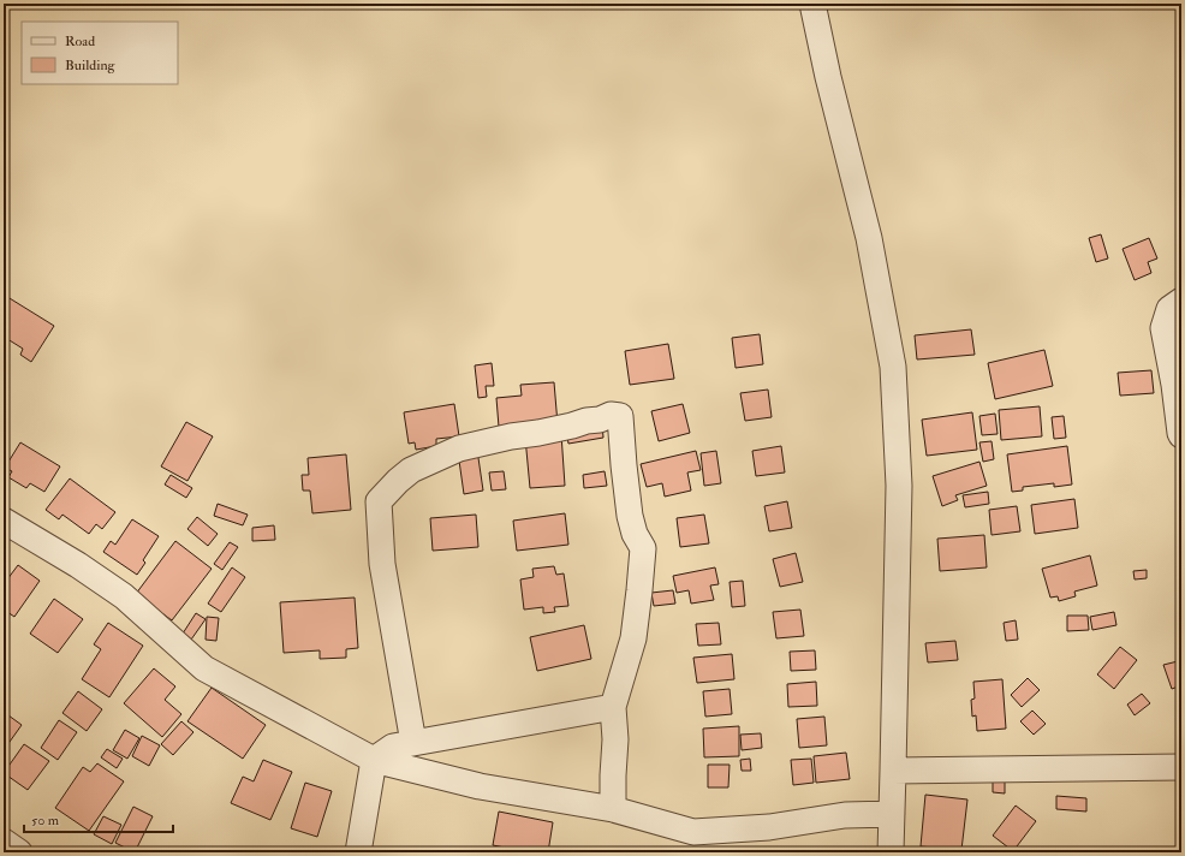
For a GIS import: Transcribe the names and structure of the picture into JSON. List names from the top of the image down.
{
  "legend": ["Road", "Building"],
  "scale_bar": "50 m"
}
